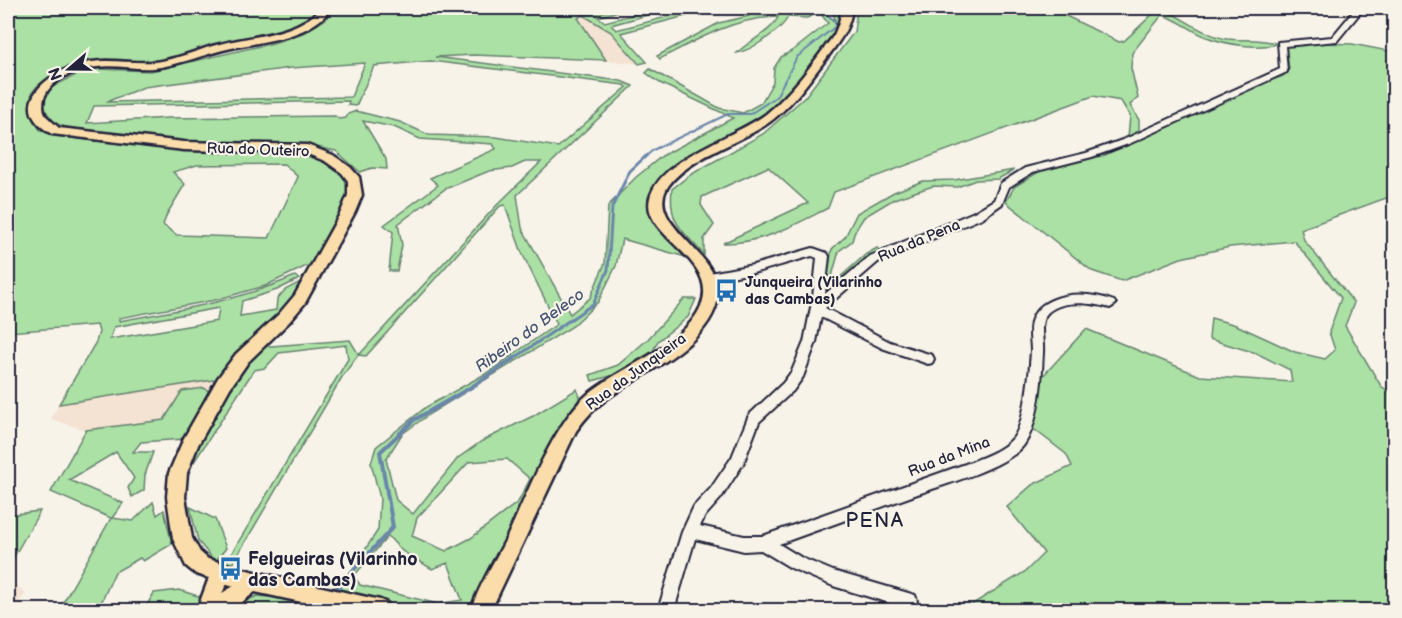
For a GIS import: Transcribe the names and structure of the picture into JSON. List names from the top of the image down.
{
  "streets": {
    "main road": ["Rua do Outeiro", "Rua da Junqueira"],
    "street": ["Rua da Pena", "Rua da Mina"]
  },
  "districts": ["PENA"],
  "water": ["Ribeiro do Beleco"],
  "places": {
    "bus stop": ["Junqueira (Vilarinho das Cambas)", "Felgueiras (Vilarinho das Cambas)"]
  },
  "north": "left"
}
